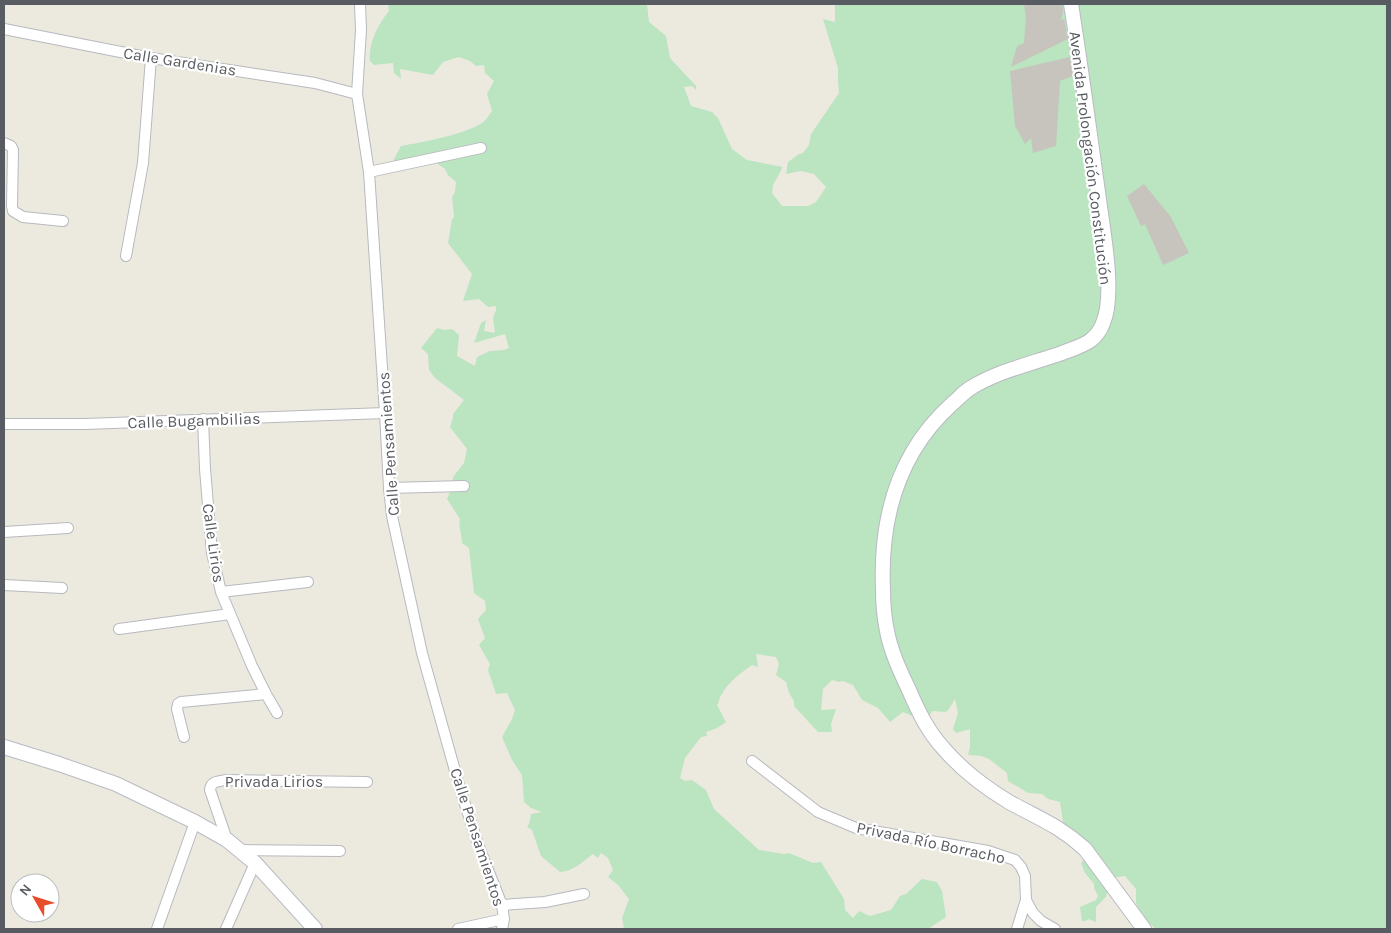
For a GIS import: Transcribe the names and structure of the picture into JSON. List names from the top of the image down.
{
  "streets": {
    "main road": ["Avenida Prolongación Constitución"],
    "street": [
      "Calle Gardenias",
      "Calle Bugambilias",
      "Calle Pensamientos",
      "Calle Lirios",
      "Privada Lirios",
      "Privada Río Borracho"
    ]
  },
  "crossings": [
    ["Calle Gardenias", "Calle Pensamientos"],
    ["Calle Bugambilias", "Calle Pensamientos"],
    ["Calle Bugambilias", "Calle Lirios"]
  ],
  "north": "top left"
}
